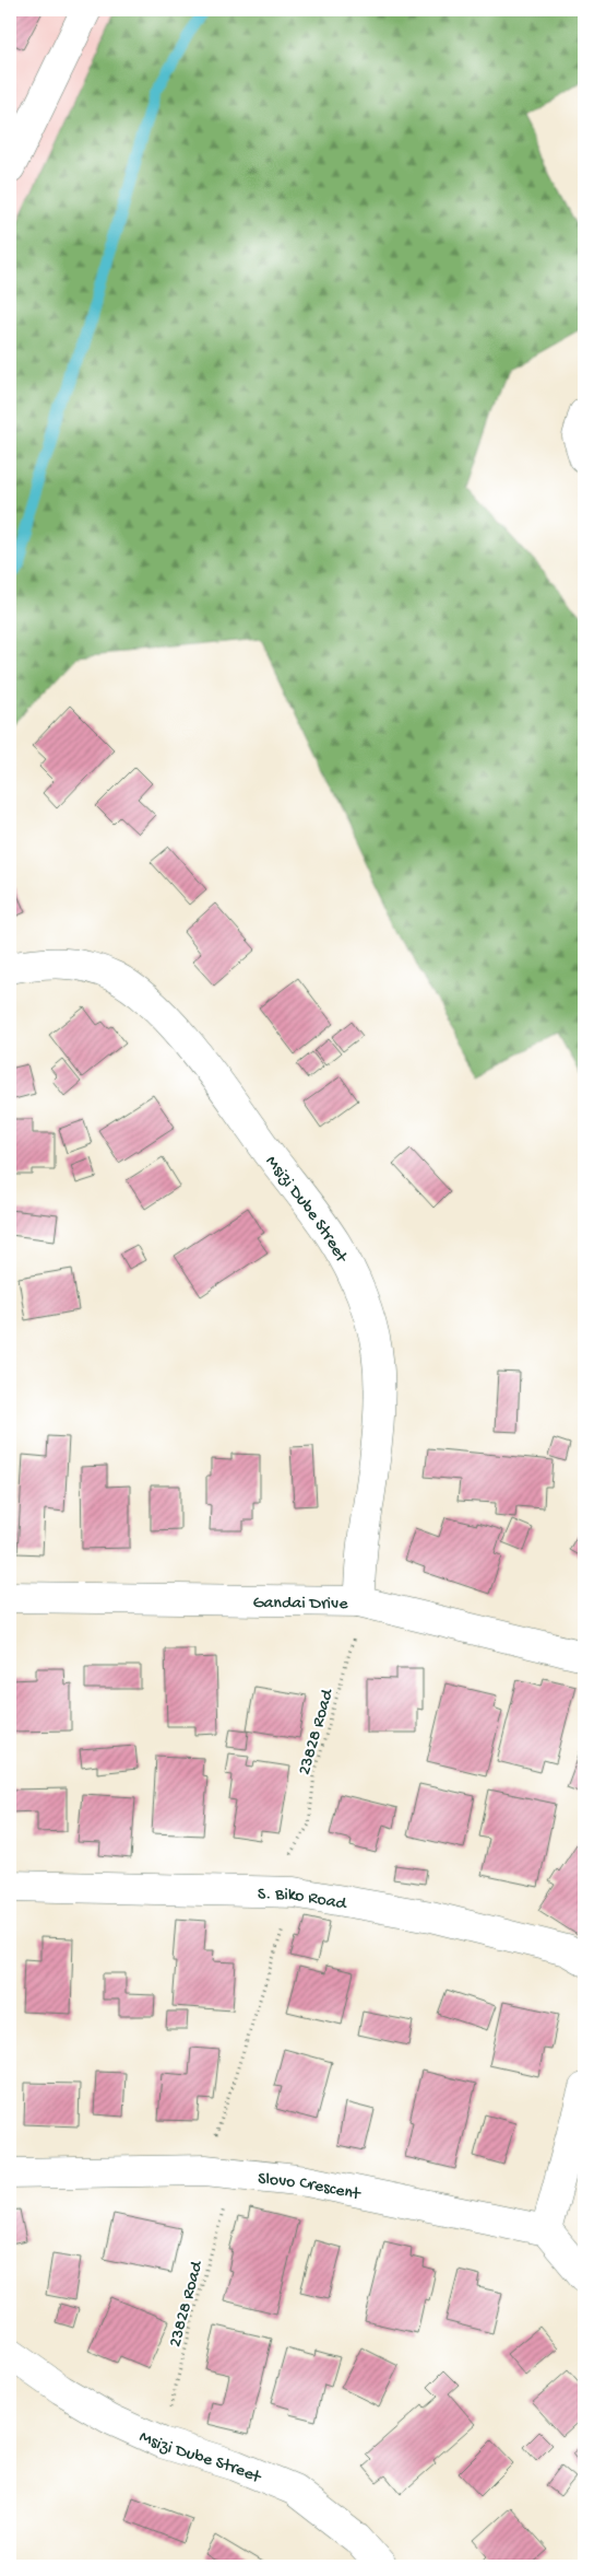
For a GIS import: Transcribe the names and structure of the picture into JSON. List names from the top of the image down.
{
  "streets": {
    "street": [
      "Msizi Dube Street",
      "Gandai Drive",
      "S. Biko Road",
      "Slovo Crescent"
    ],
    "path": ["23828 Road"]
  },
  "crossings": [
    ["Msizi Dube Street", "Gandai Drive"],
    ["Msizi Dube Street", "23828 Road"],
    ["Gandai Drive", "23828 Road"],
    ["23828 Road", "S. Biko Road"],
    ["23828 Road", "Slovo Crescent"]
  ]
}
